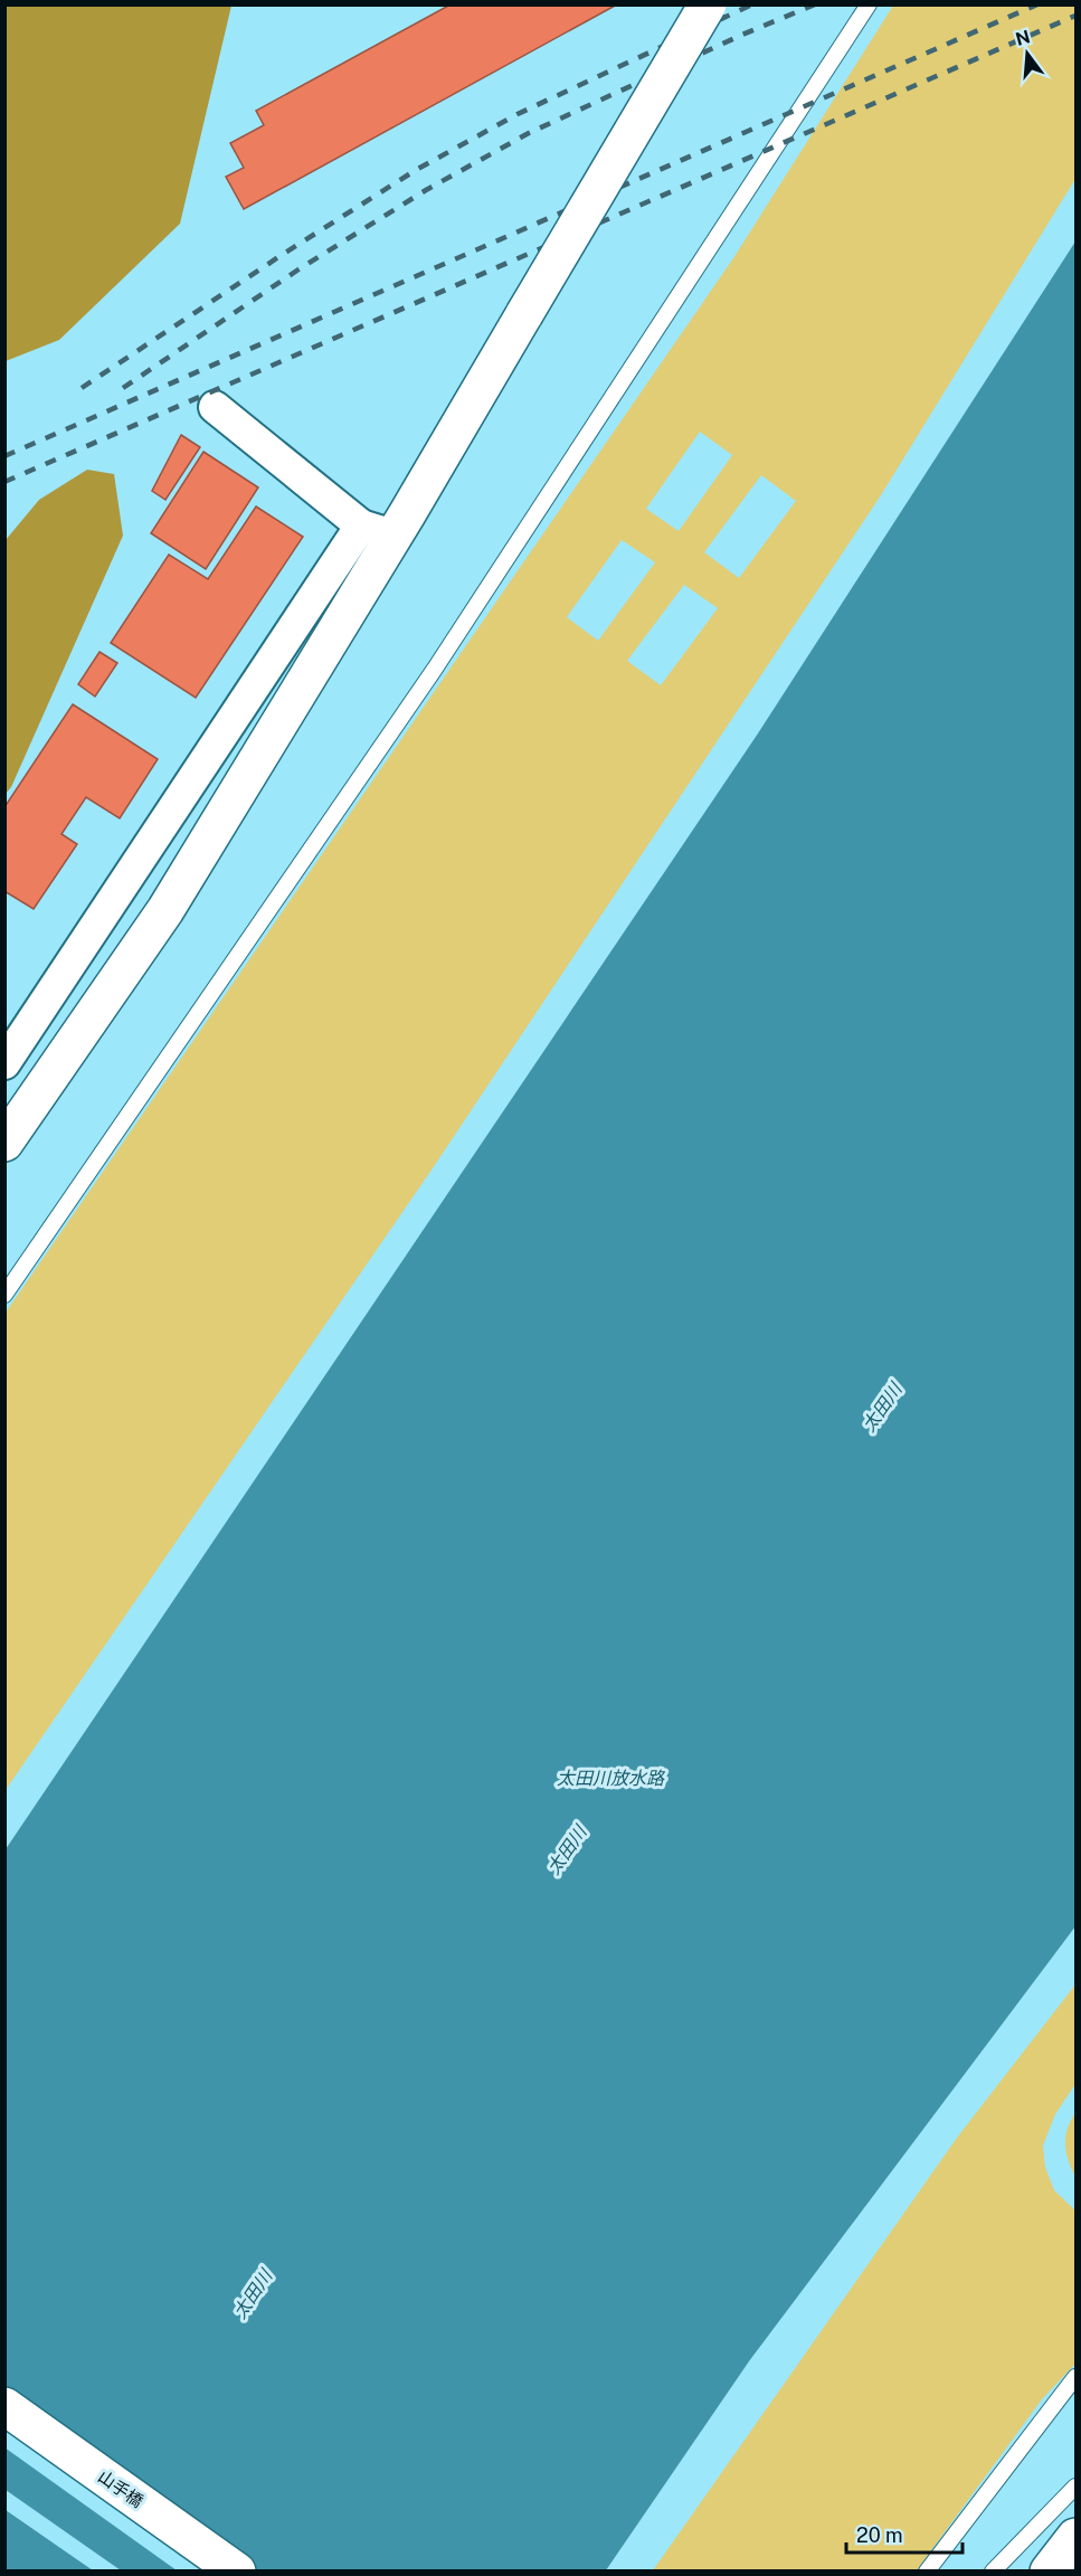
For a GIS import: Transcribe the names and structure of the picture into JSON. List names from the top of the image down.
{
  "streets": {
    "street": ["山手橋"]
  },
  "water": ["太田川", "太田川放水路"],
  "scale_bar": "20 m",
  "north": "top"
}
